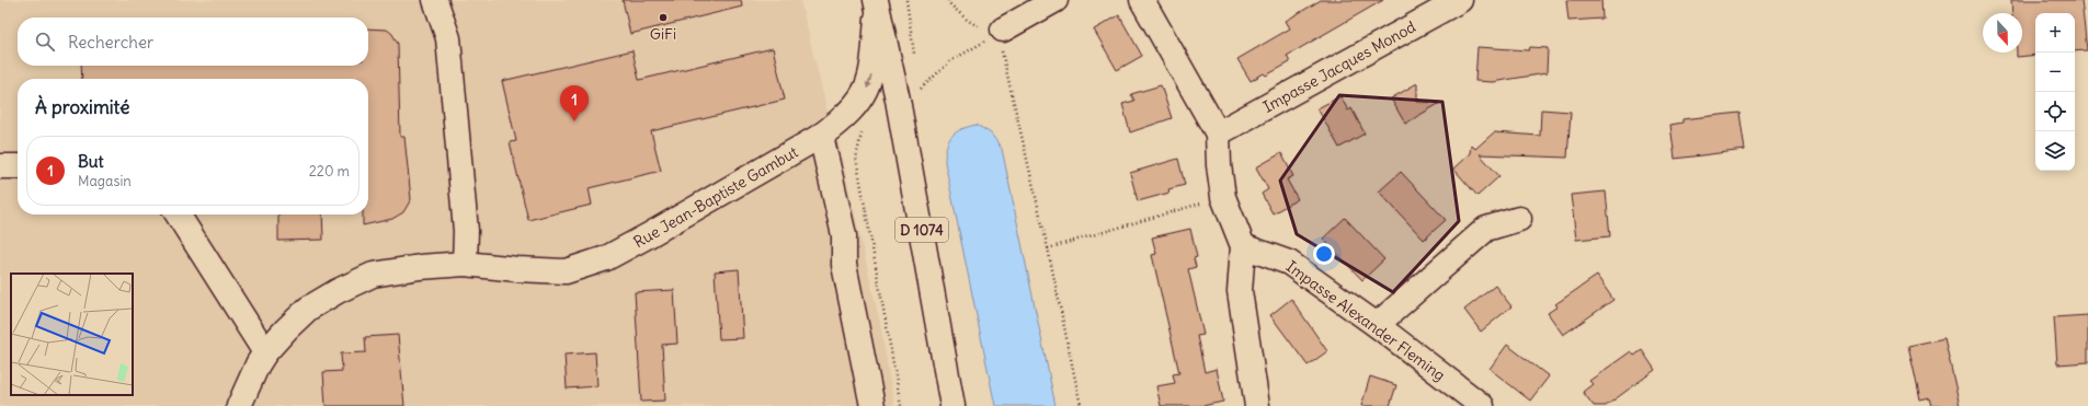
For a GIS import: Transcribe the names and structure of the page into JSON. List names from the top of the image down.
{
  "streets": {
    "street": [
      "Impasse Jacques Monod",
      "Rue Jean-Baptiste Gambut",
      "D 1074",
      "Impasse Alexander Fleming"
    ]
  },
  "crossings": [
    ["Rue Jean-Baptiste Gambut", "D 1074"]
  ],
  "places": ["GiFi"],
  "north": "bottom",
  "page": {
    "map_buttons": ["+", "−"],
    "search": "Rechercher",
    "heading": "À proximité",
    "pins": "1",
    "list": [
      {
        "mark": "1",
        "name": "But",
        "note": "Magasin",
        "value": "220 m"
      }
    ]
  }
}
